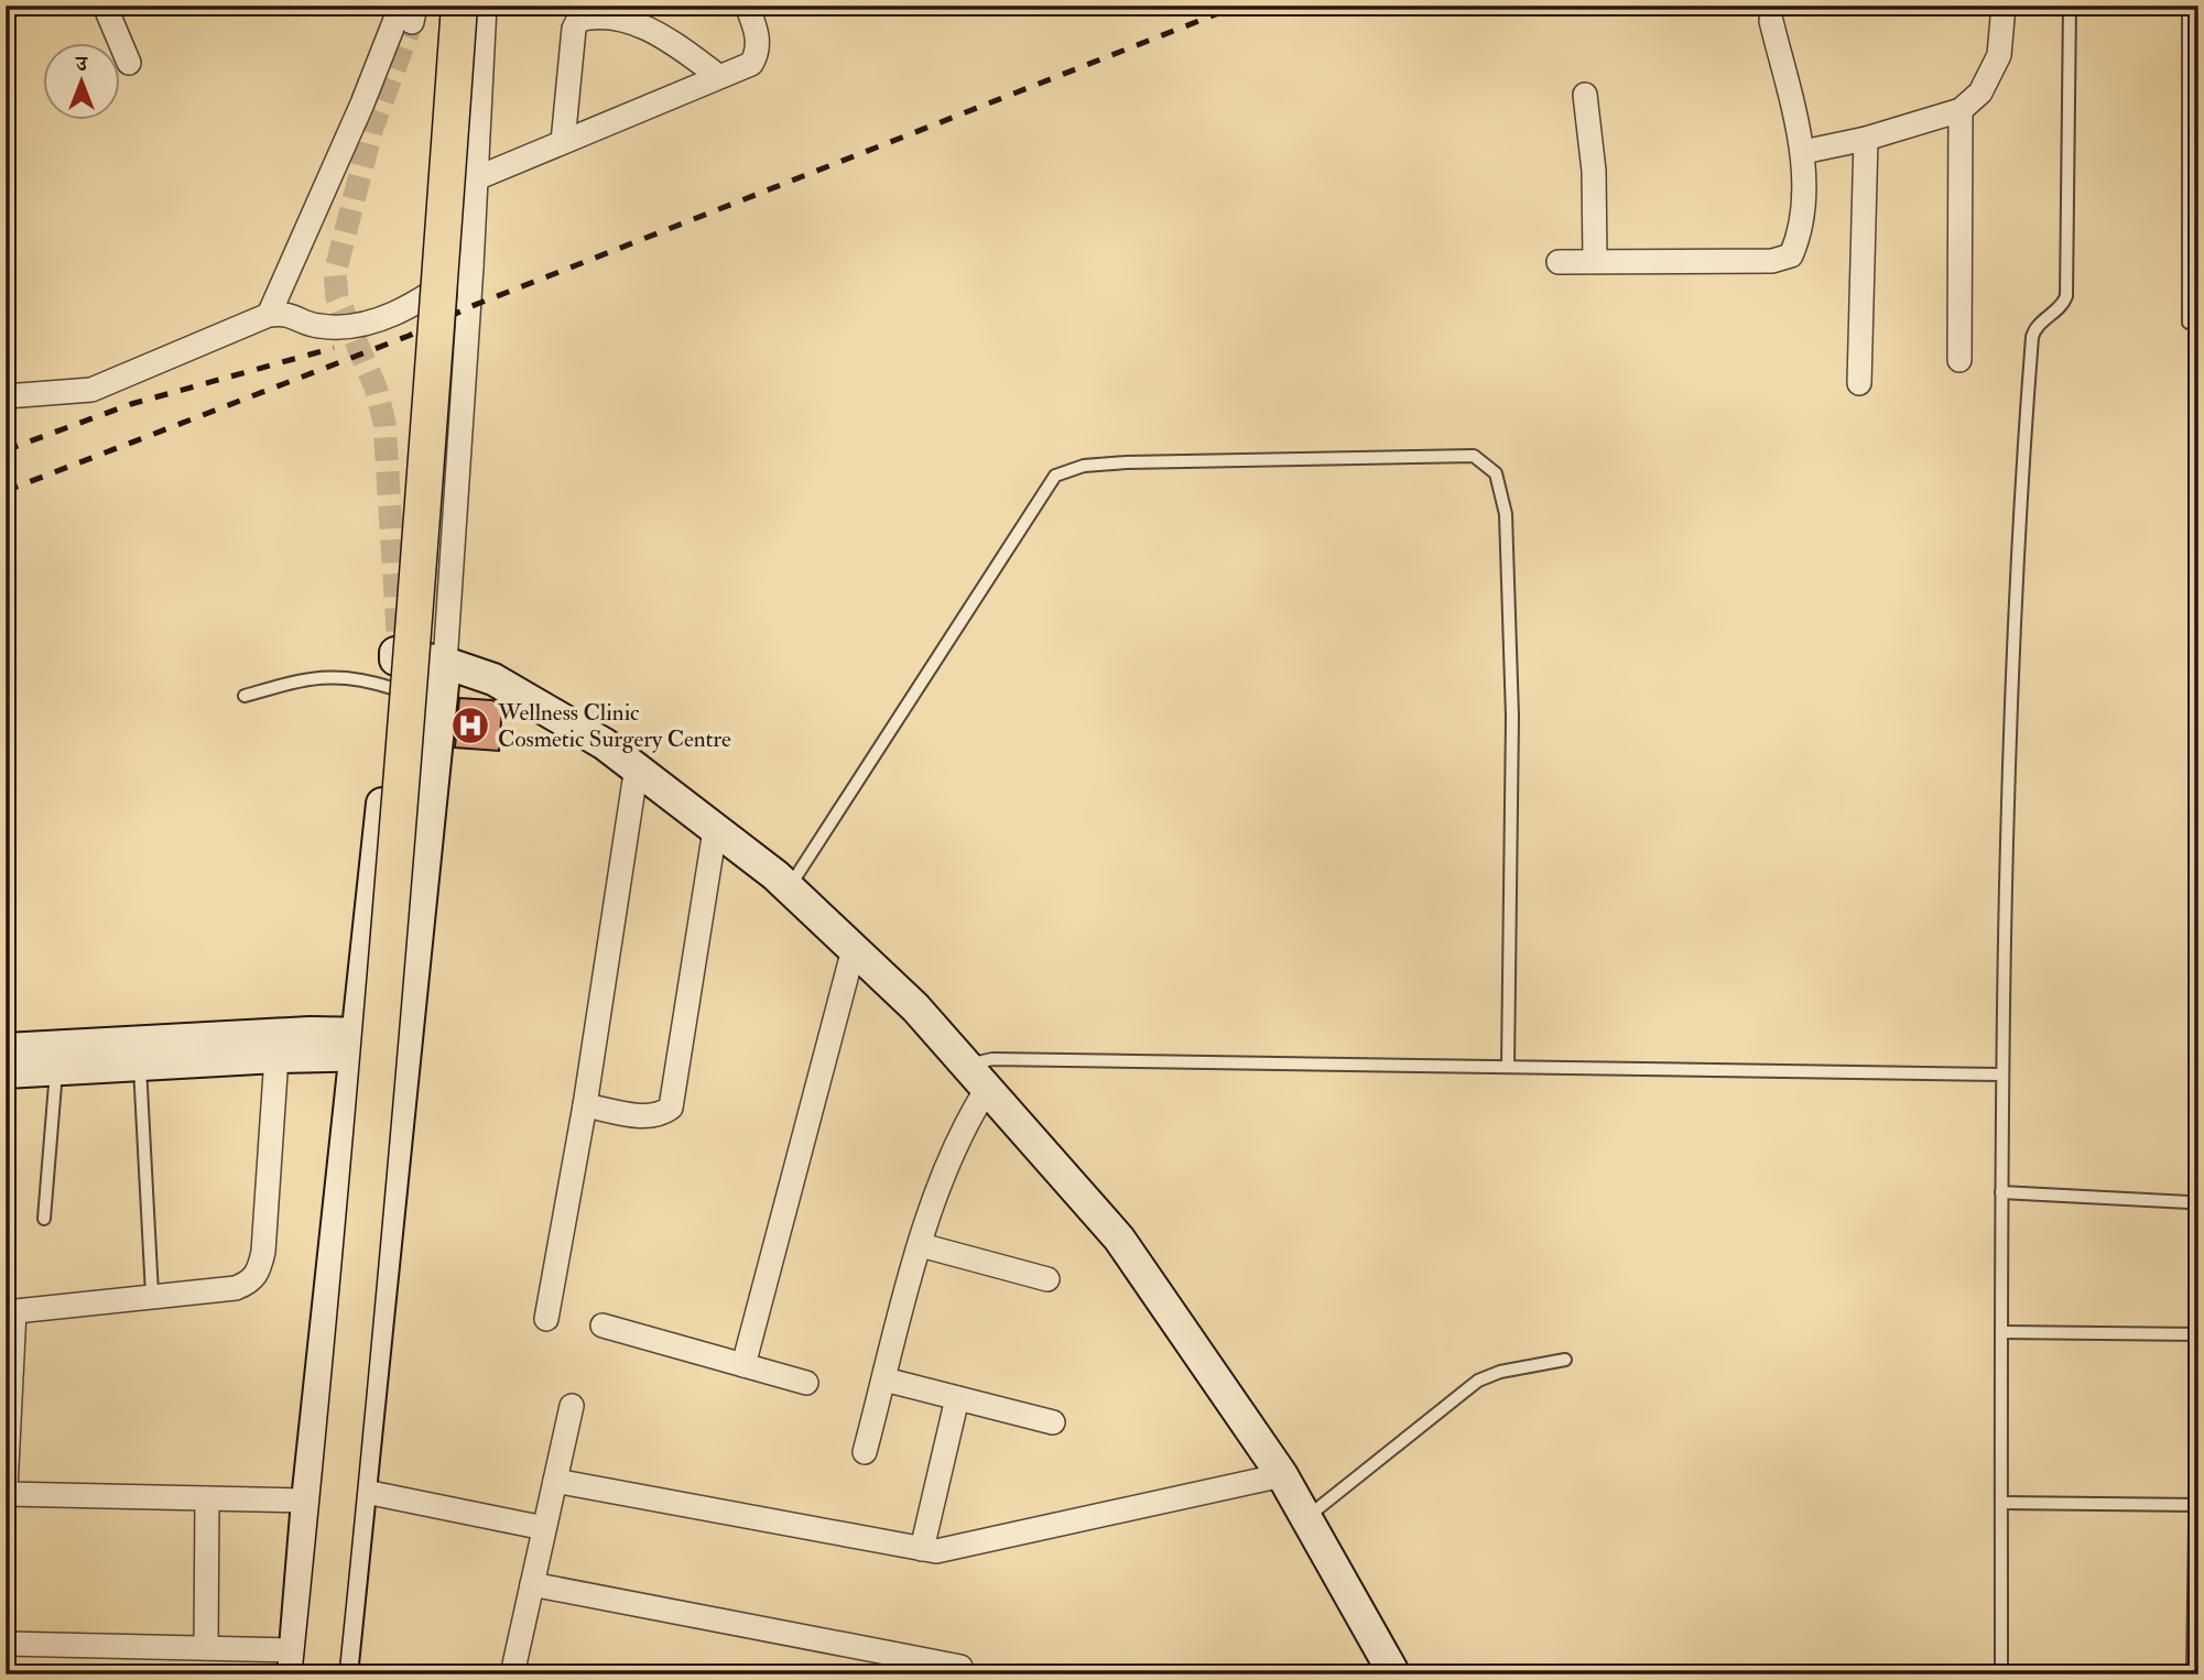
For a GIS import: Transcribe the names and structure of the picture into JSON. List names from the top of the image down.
{
  "places": {
    "hospital": ["Wellness Clinic Cosmetic Surgery Centre"]
  },
  "north": "top"
}
